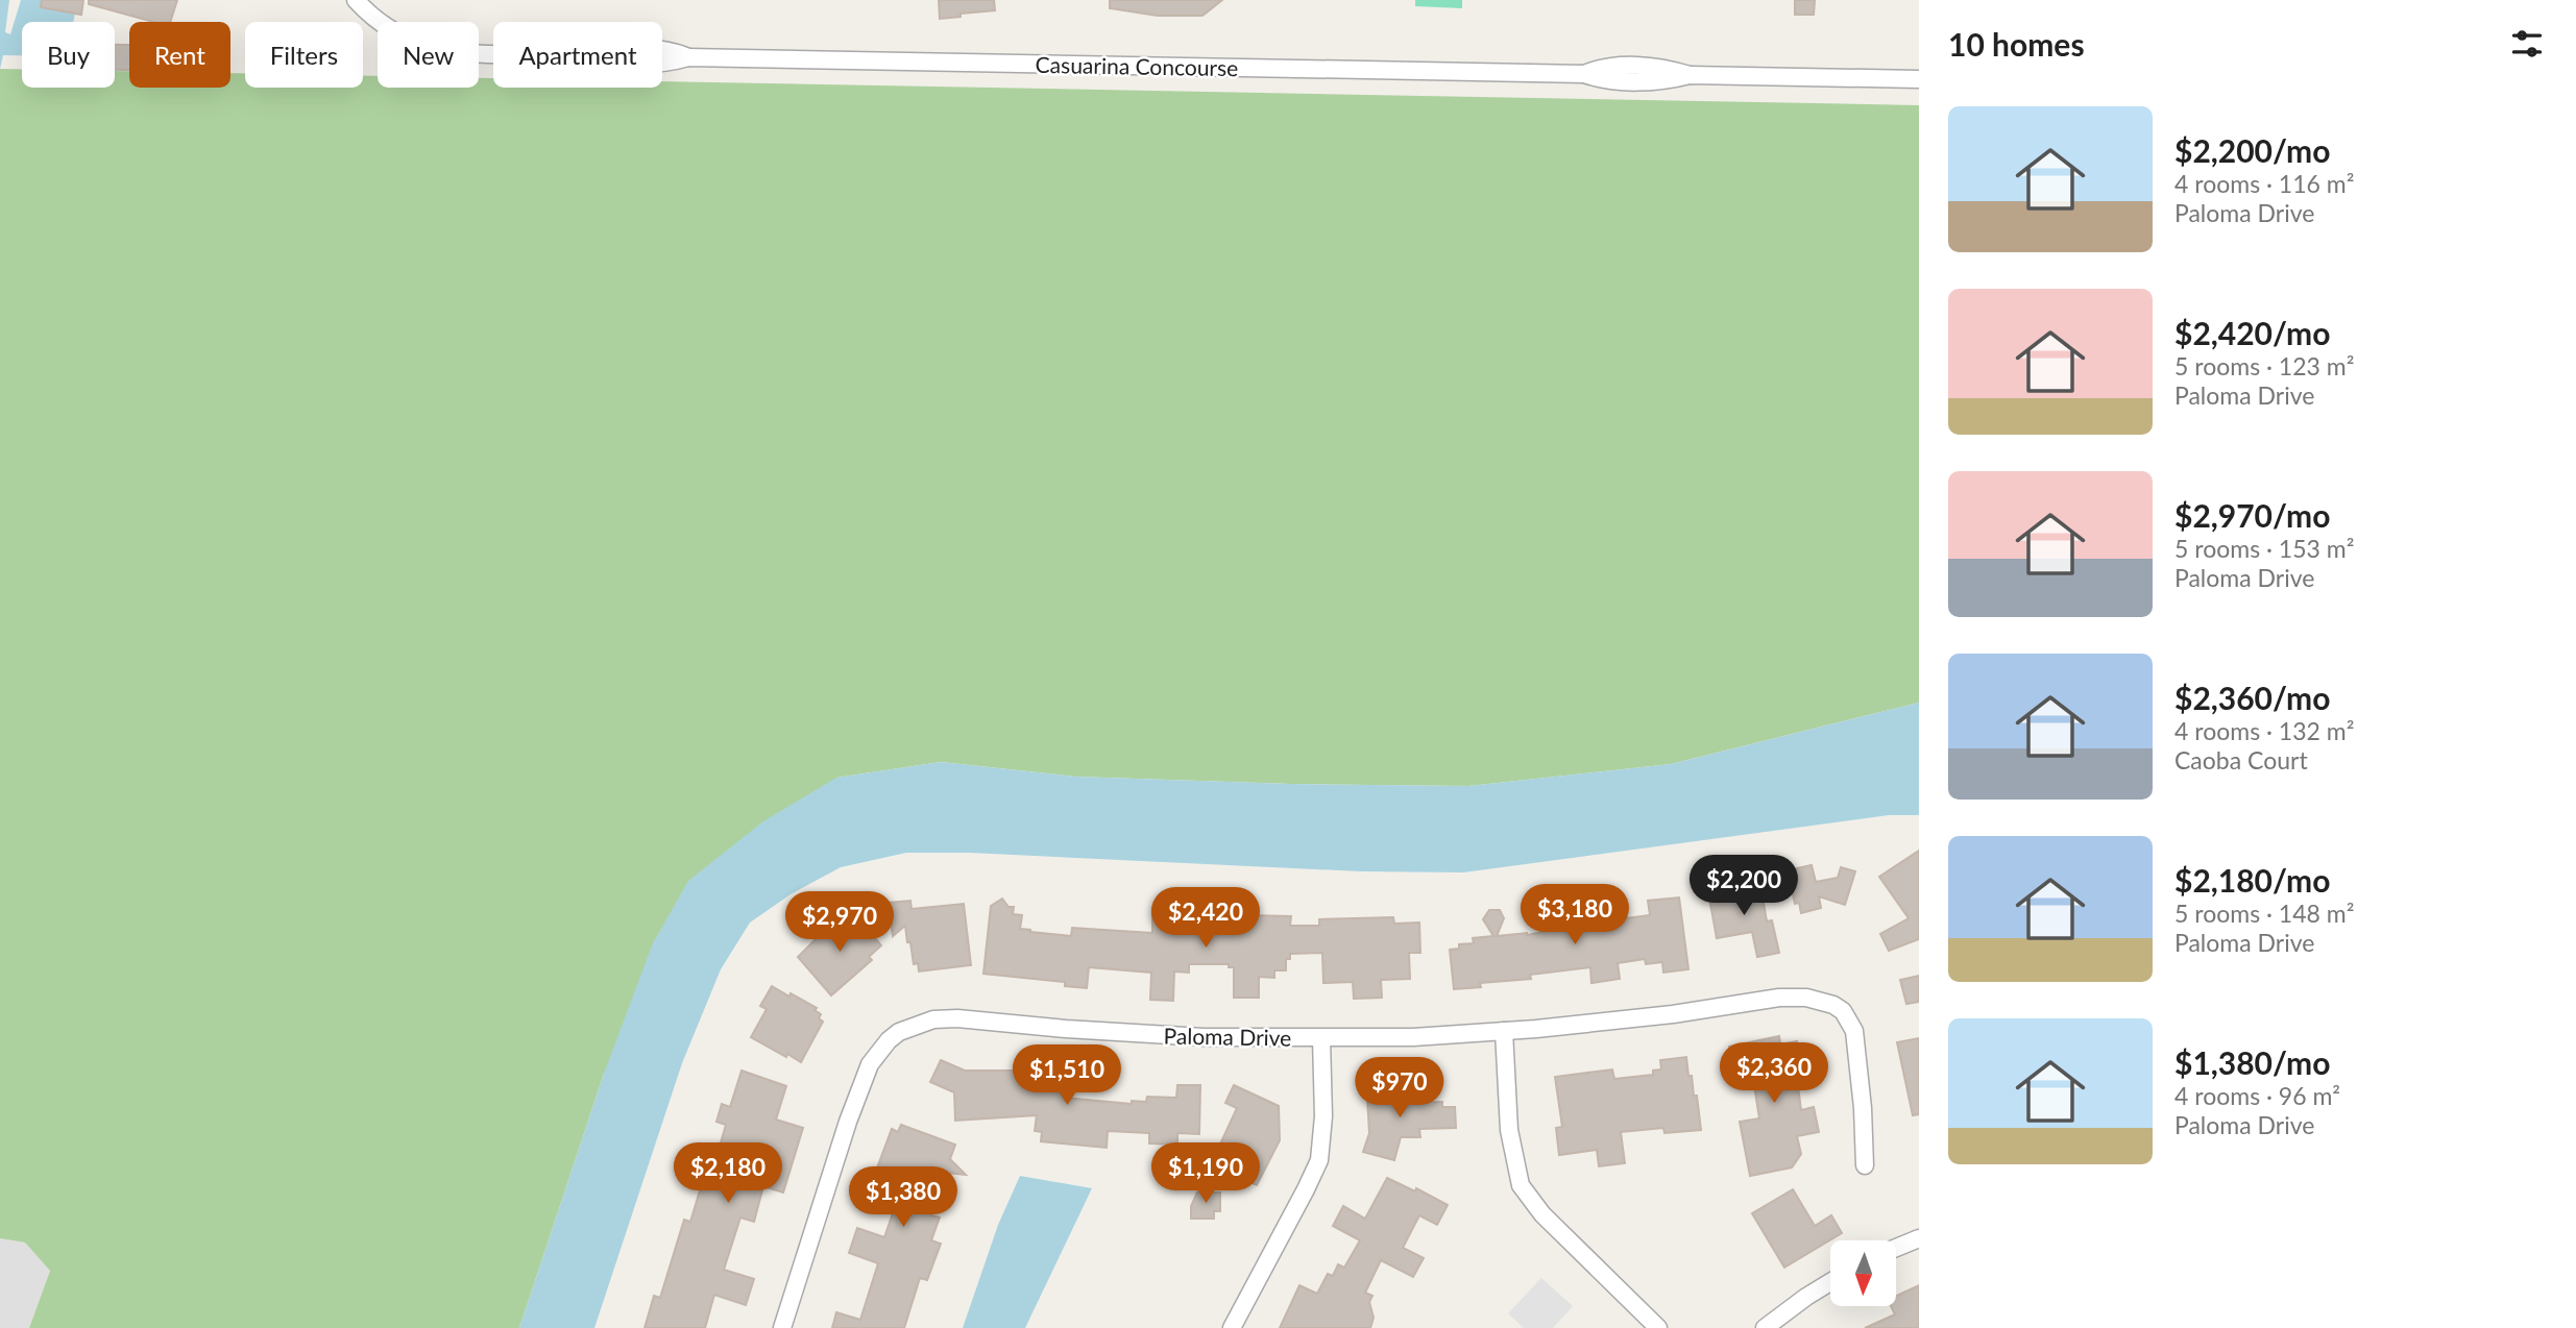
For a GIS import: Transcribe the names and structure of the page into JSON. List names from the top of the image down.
{
  "streets": {
    "street": ["Casuarina Concourse", "Paloma Drive"]
  },
  "north": "bottom",
  "page": {
    "heading": "10 homes",
    "chip": [
      "Buy",
      "Rent",
      "Filters",
      "New",
      "Apartment"
    ],
    "list": [
      {
        "name": "$2,200/mo",
        "note": "4 rooms · 116 m² · Paloma Drive"
      },
      {
        "name": "$2,420/mo",
        "note": "5 rooms · 123 m² · Paloma Drive"
      },
      {
        "name": "$2,970/mo",
        "note": "5 rooms · 153 m² · Paloma Drive"
      },
      {
        "name": "$2,360/mo",
        "note": "4 rooms · 132 m² · Caoba Court"
      },
      {
        "name": "$2,180/mo",
        "note": "5 rooms · 148 m² · Paloma Drive"
      },
      {
        "name": "$1,380/mo",
        "note": "4 rooms · 96 m² · Paloma Drive"
      }
    ],
    "price": [
      "$2,200",
      "$3,180",
      "$2,420",
      "$2,970",
      "$2,360",
      "$1,510",
      "$970",
      "$2,180",
      "$1,190",
      "$1,380"
    ]
  }
}
